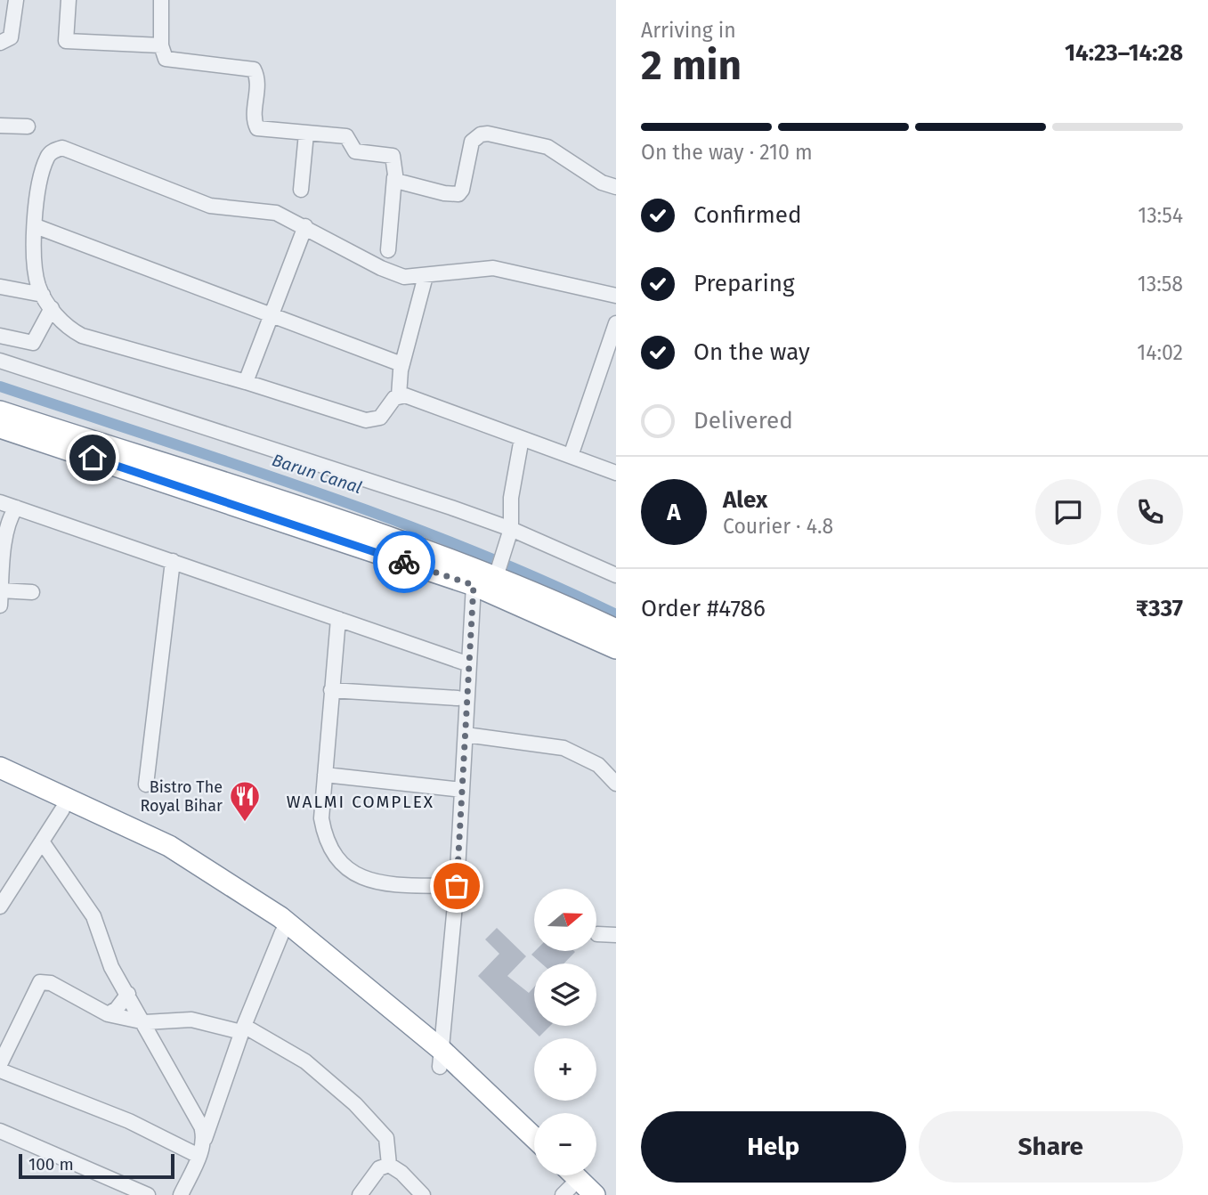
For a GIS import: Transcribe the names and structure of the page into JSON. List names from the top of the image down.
{
  "districts": ["WALMI COMPLEX"],
  "water": ["Barun Canal"],
  "places": {
    "restaurant": ["Bistro The Royal Bihar"]
  },
  "scale_bar": "100 m",
  "north": "right",
  "page": {
    "heading": ["2 min", "Arriving in", "14:23–14:28"],
    "panel": [
      "Alex",
      "Courier · 4.8",
      "Order #4786",
      "₹337"
    ],
    "bar": "On the way · 210 m",
    "list": [
      ["Confirmed", "13:54"],
      ["Preparing", "13:58"],
      ["On the way", "14:02"],
      "Delivered"
    ],
    "round": "A",
    "map_buttons": ["+", "−"],
    "buttons": ["Help", "Share"],
    "scale": "100 m"
  }
}
